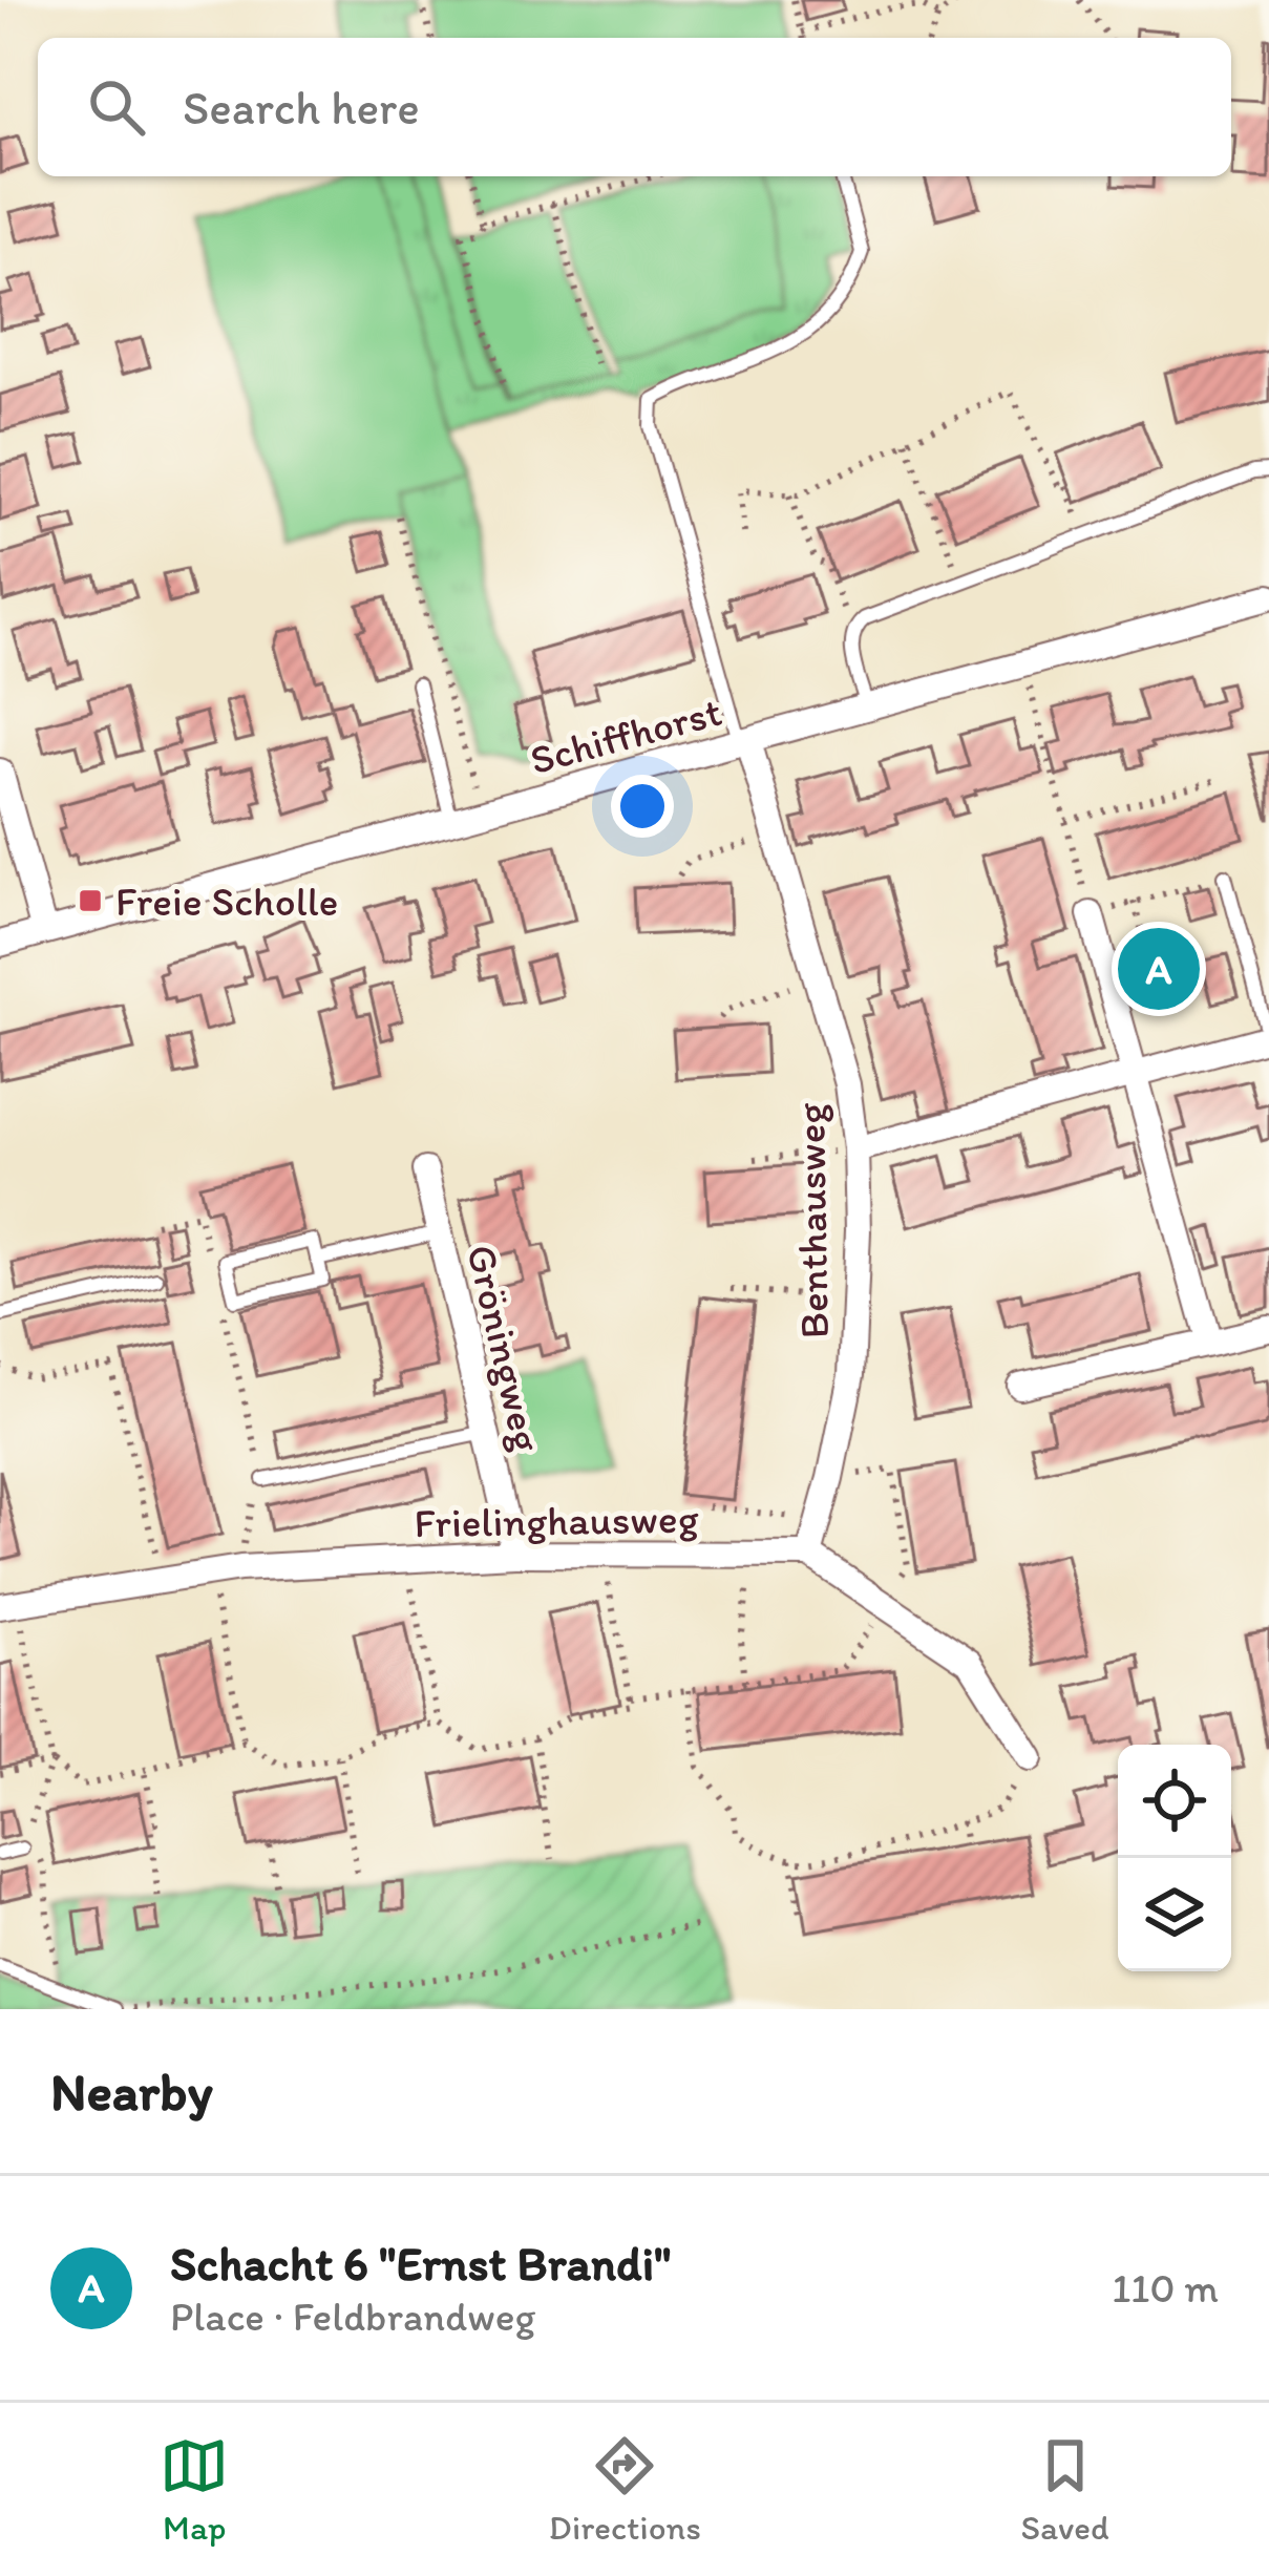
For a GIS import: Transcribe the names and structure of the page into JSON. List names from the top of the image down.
{
  "streets": {
    "street": [
      "Schiffhorst",
      "Benthausweg",
      "Gröningweg",
      "Frielinghausweg"
    ]
  },
  "crossings": [
    ["Schiffhorst", "Benthausweg"],
    ["Benthausweg", "Frielinghausweg"],
    ["Gröningweg", "Frielinghausweg"]
  ],
  "places": {
    "transit": ["Freie Scholle"]
  },
  "page": {
    "search": "Search here",
    "pins": "A",
    "heading": "Nearby",
    "list": [
      {
        "mark": "A",
        "name": "Schacht 6 \"Ernst Brandi\"",
        "note": "Place · Feldbrandweg",
        "value": "110 m"
      }
    ],
    "nav": ["Map", "Directions", "Saved"]
  }
}
